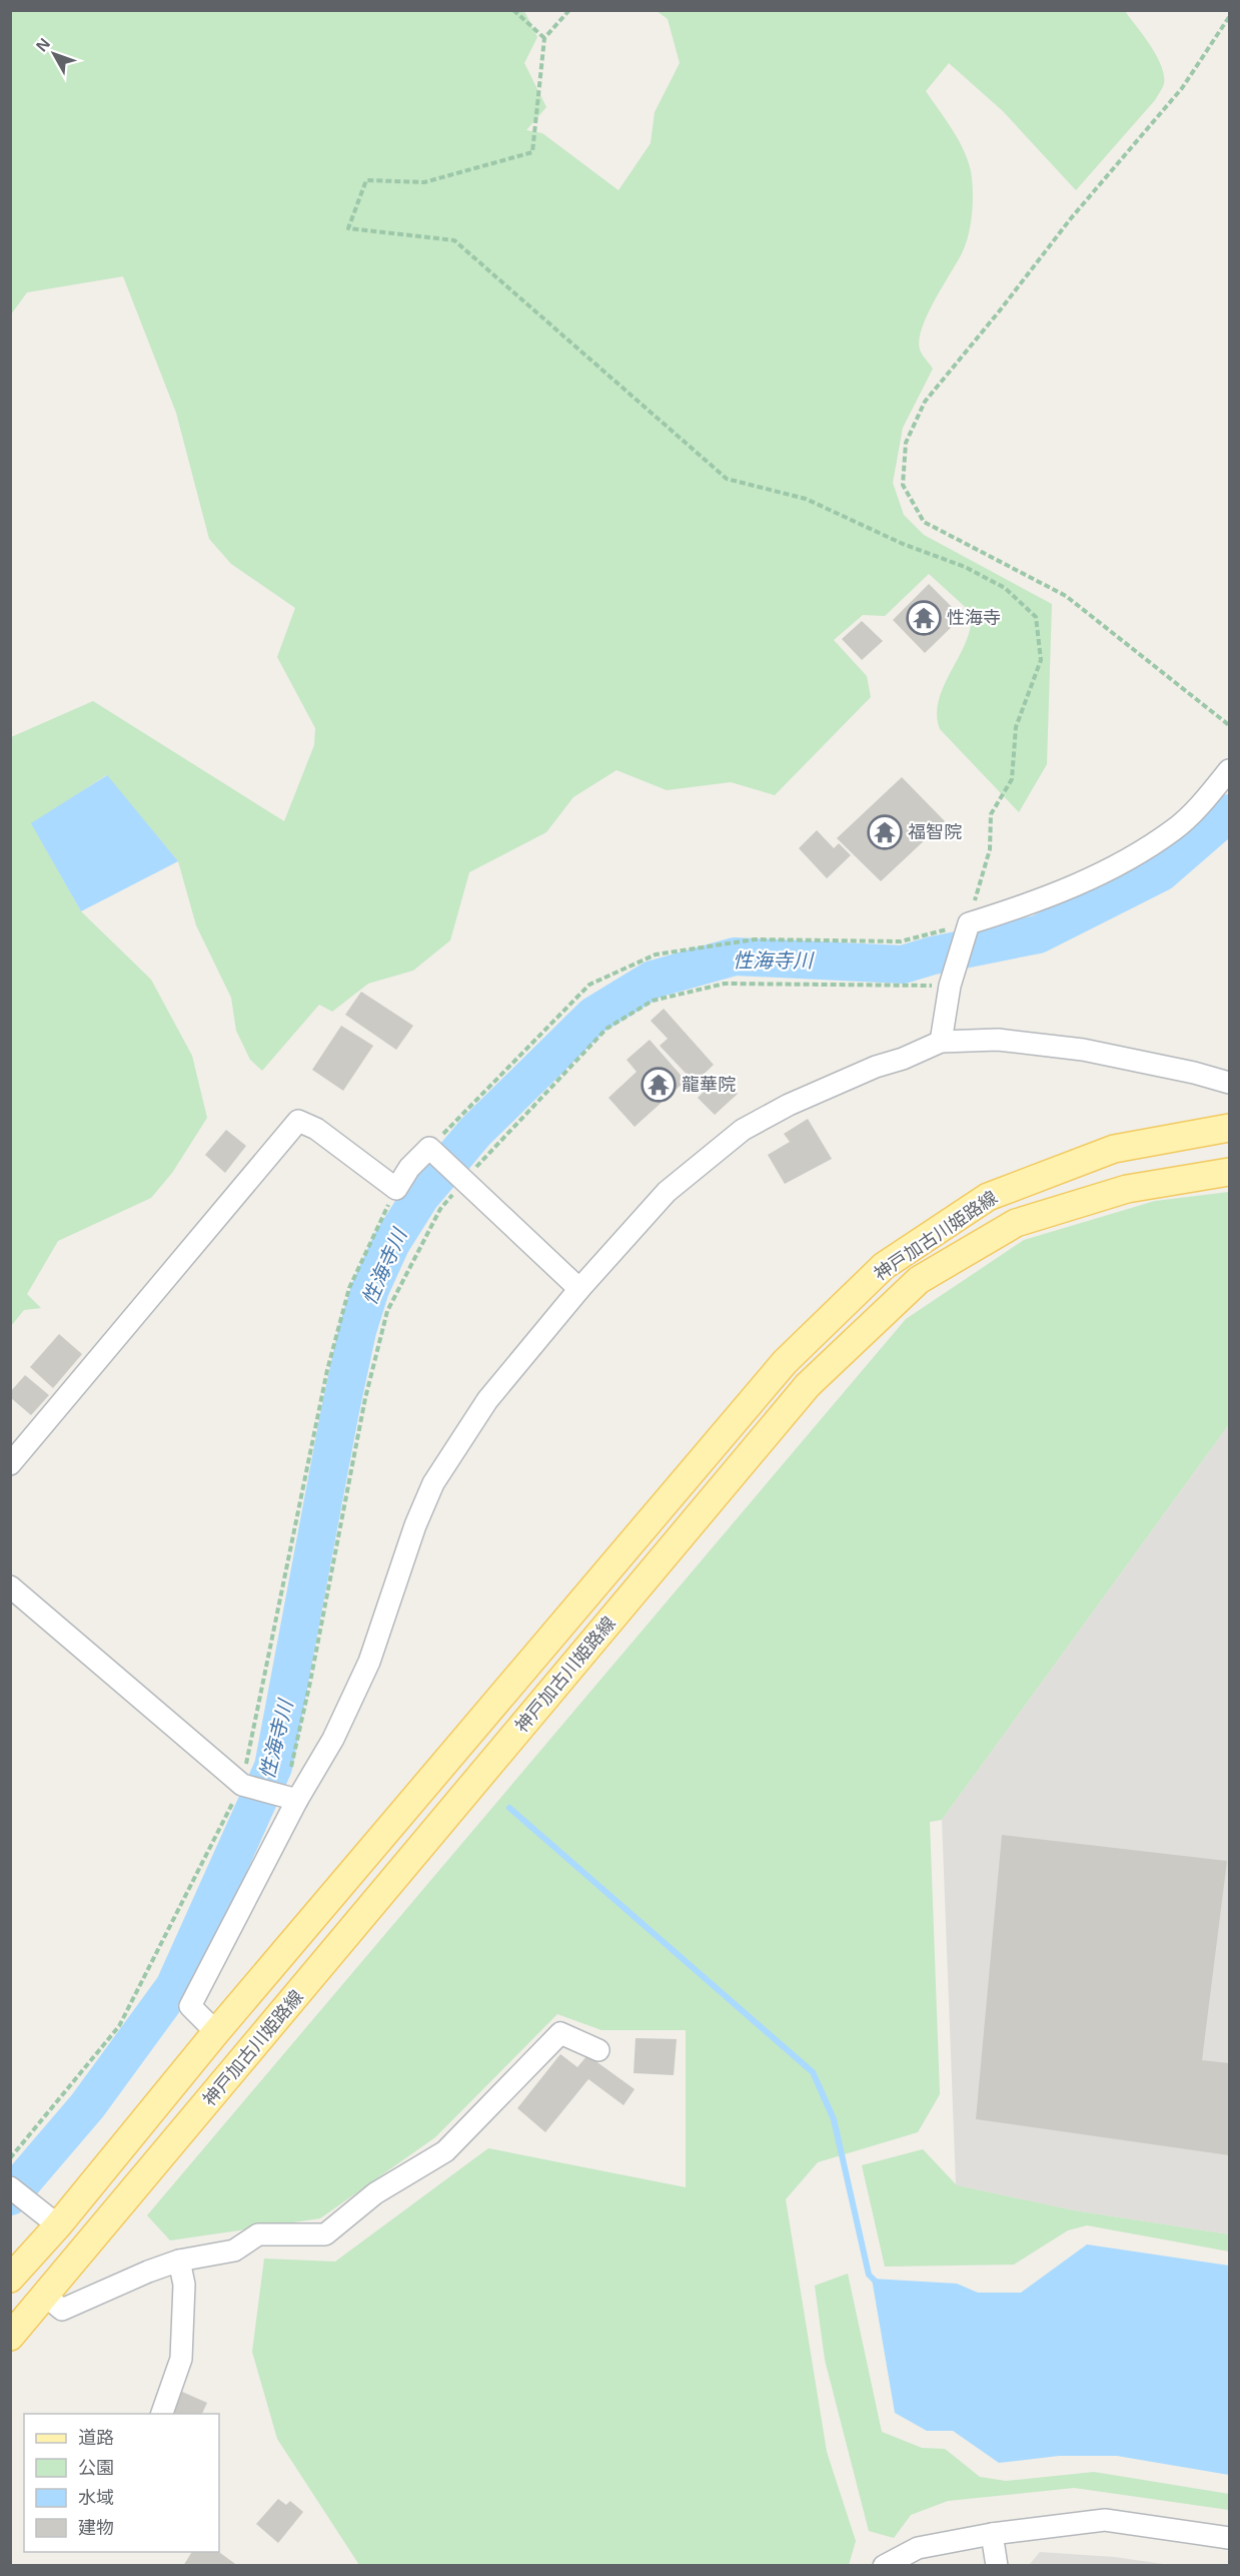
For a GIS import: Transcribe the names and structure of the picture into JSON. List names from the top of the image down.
{
  "streets": {
    "main road": ["神戸加古川姫路線"]
  },
  "water": ["性海寺川"],
  "places": {
    "temple": ["性海寺", "福智院", "龍華院"]
  },
  "legend": [
    "道路",
    "公園",
    "水域",
    "建物"
  ],
  "north": "top left"
}
